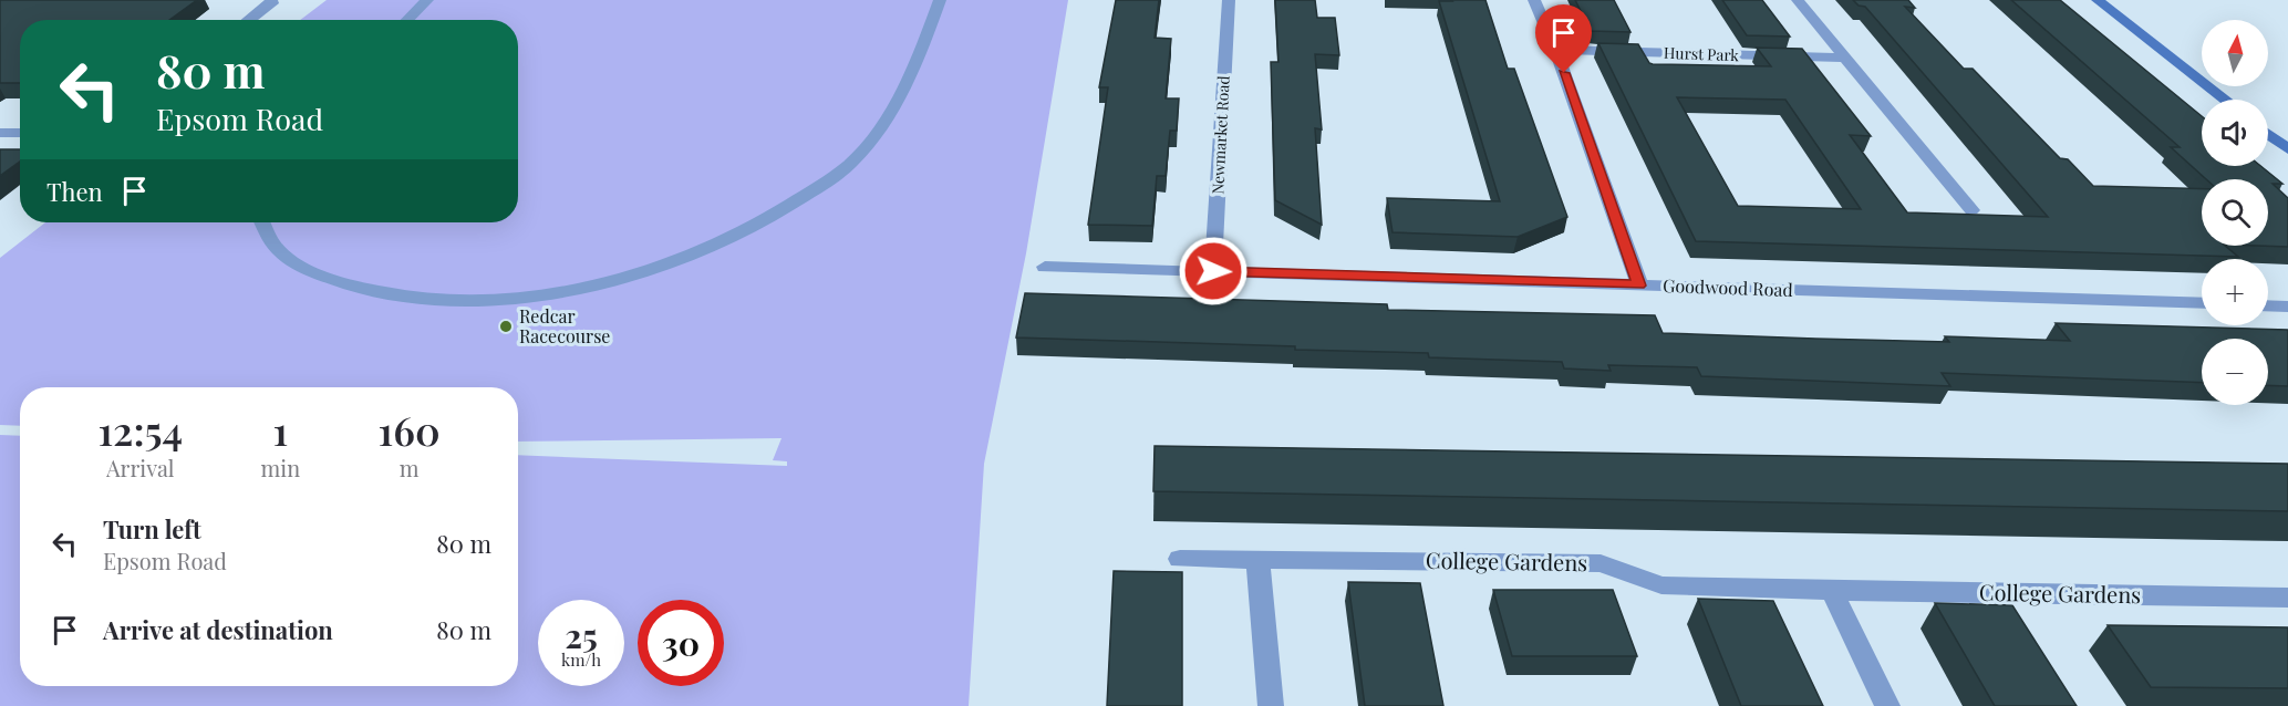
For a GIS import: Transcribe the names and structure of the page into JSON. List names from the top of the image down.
{
  "streets": {
    "street": [
      "Hurst Park",
      "Newmarket Road",
      "Goodwood Road",
      "College Gardens"
    ]
  },
  "crossings": [
    ["Newmarket Road", "Goodwood Road"]
  ],
  "places": ["Redcar Racecourse"],
  "north": "top",
  "page": {
    "map_buttons": ["+", "−"],
    "turn": ["80 m", "Epsom Road"],
    "then": "Then",
    "eta": [
      "12:54",
      "Arrival",
      "1",
      "min",
      "160",
      "m"
    ],
    "list": [
      {
        "name": "Turn left",
        "note": "Epsom Road",
        "value": "80 m"
      },
      {
        "name": "Arrive at destination",
        "value": "80 m"
      }
    ],
    "speed": "25 km/h",
    "limit": "30"
  }
}
